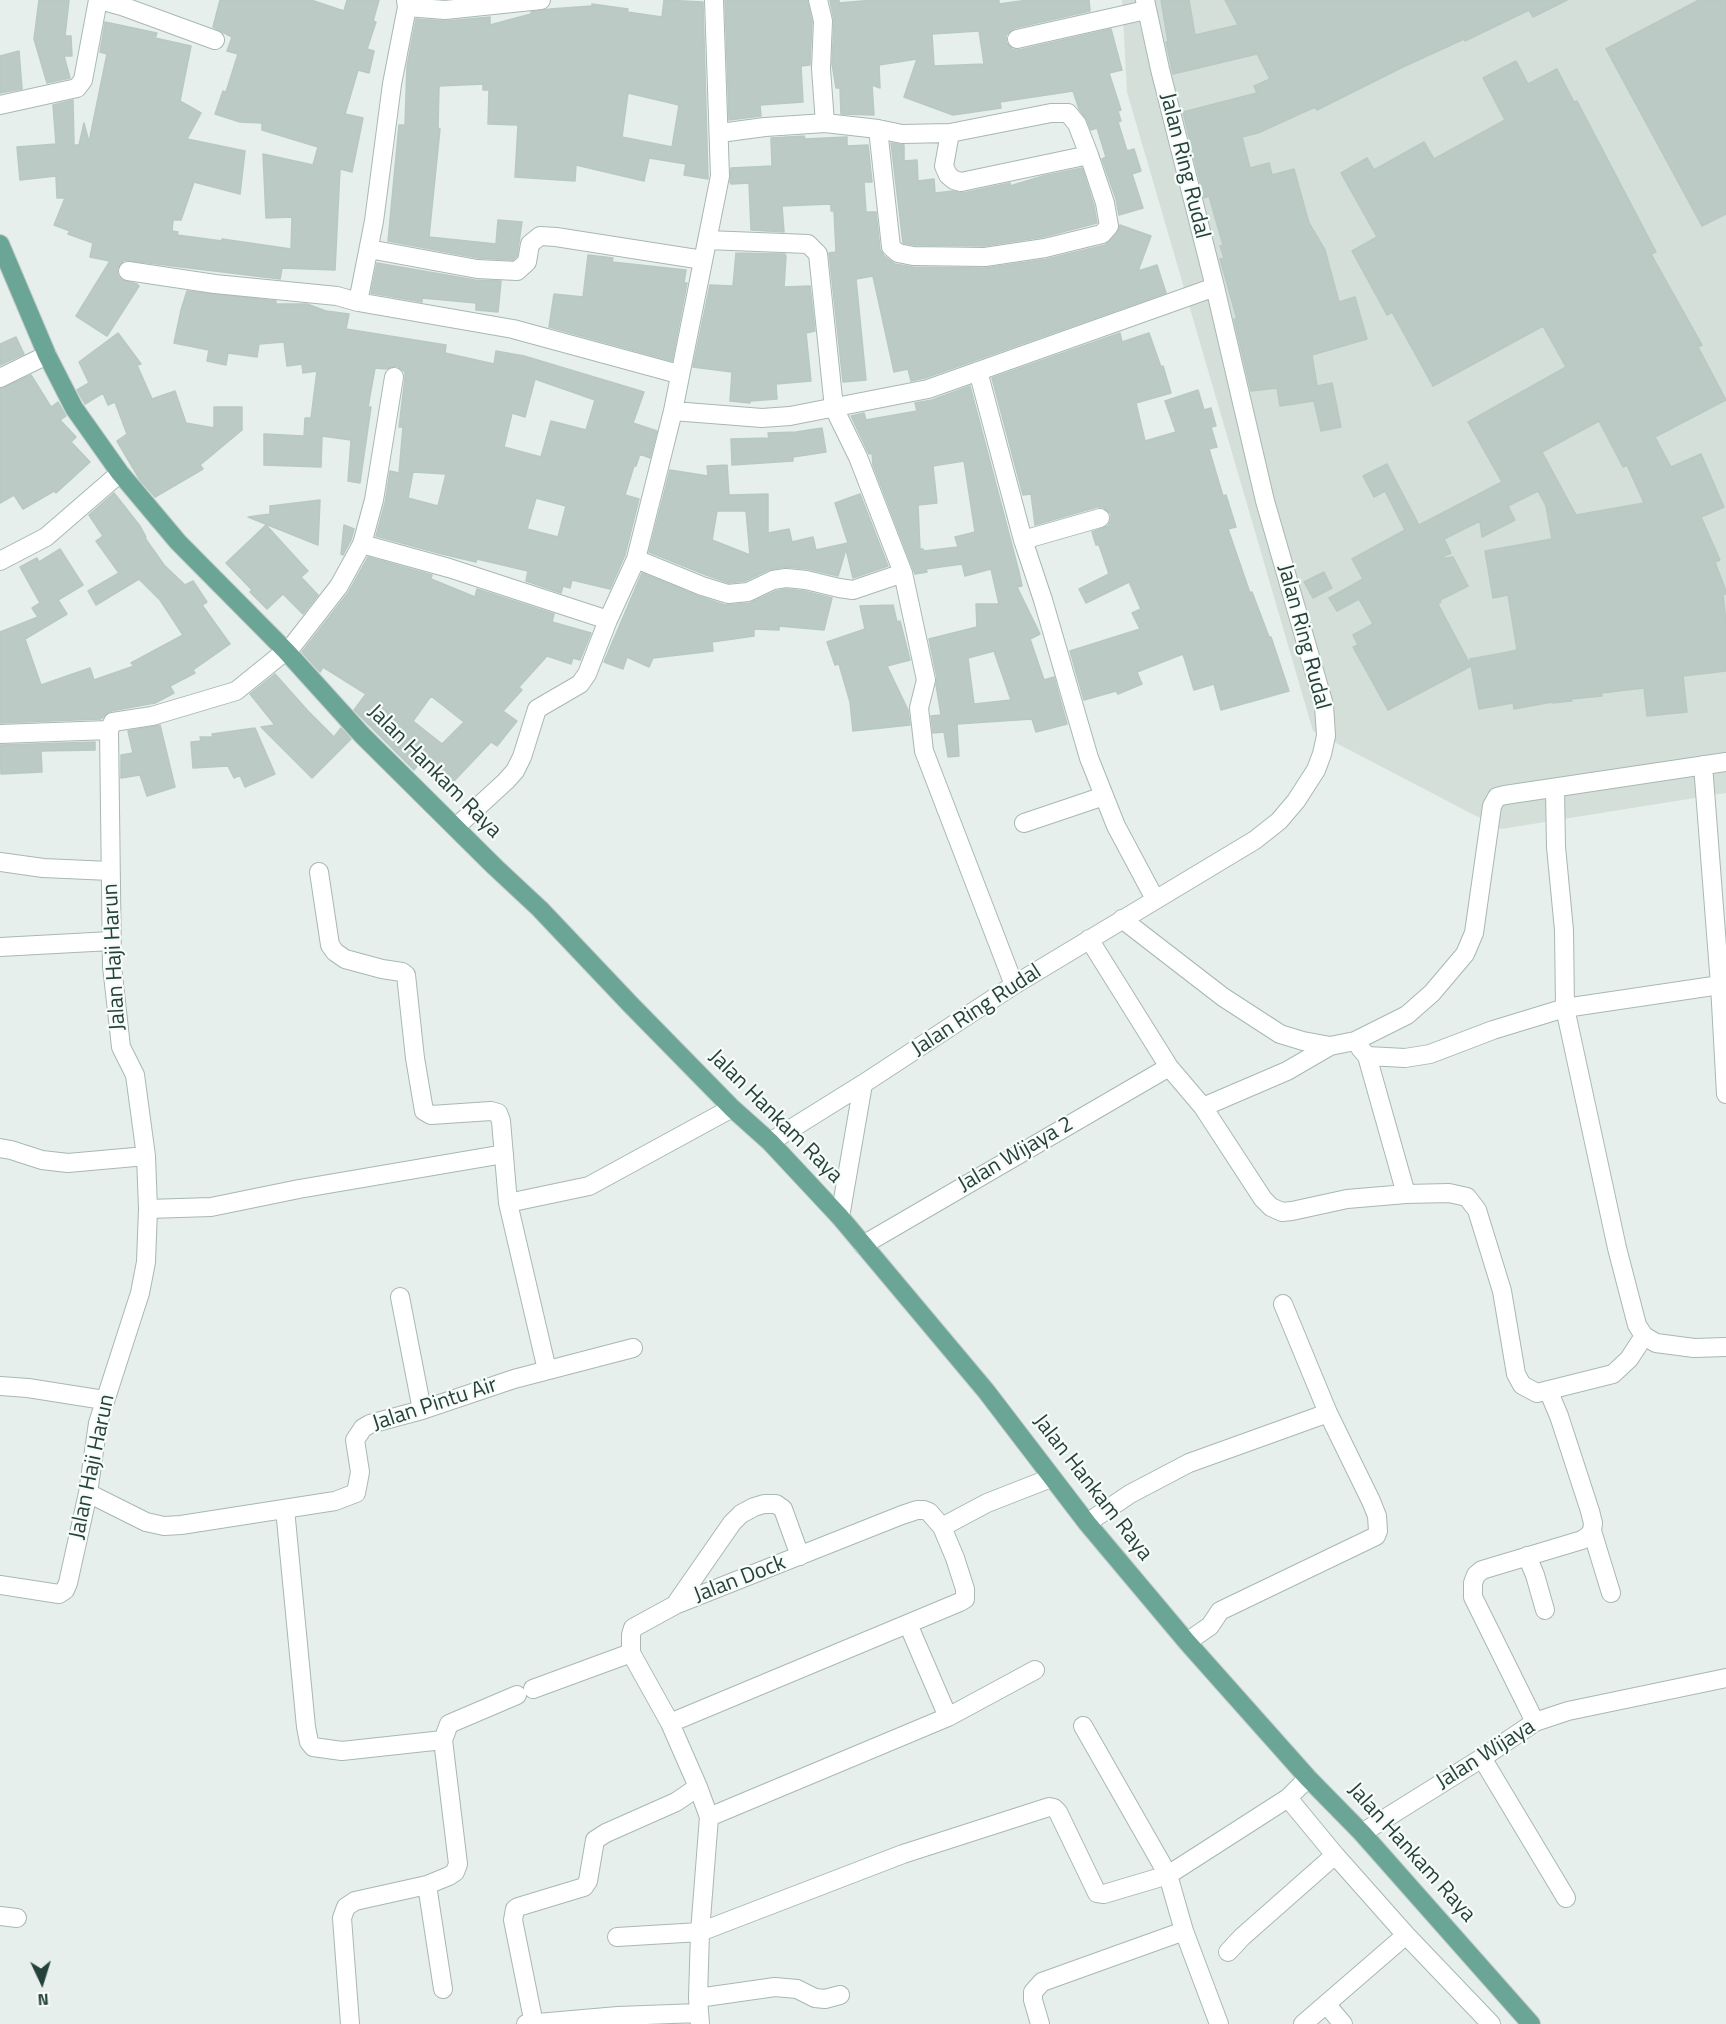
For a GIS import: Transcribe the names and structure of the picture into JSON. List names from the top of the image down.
{
  "streets": {
    "main road": ["Jalan Hankam Raya"],
    "street": [
      "Jalan Ring Rudal",
      "Jalan Haji Harun",
      "Jalan Wijaya 2",
      "Jalan Pintu Air",
      "Jalan Dock",
      "Jalan Wijaya"
    ]
  },
  "crossings": [
    ["Jalan Ring Rudal", "Jalan Hankam Raya"],
    ["Jalan Hankam Raya", "Jalan Wijaya 2"],
    ["Jalan Hankam Raya", "Jalan Wijaya"],
    ["Jalan Haji Harun", "Jalan Pintu Air"]
  ],
  "north": "bottom"
}
